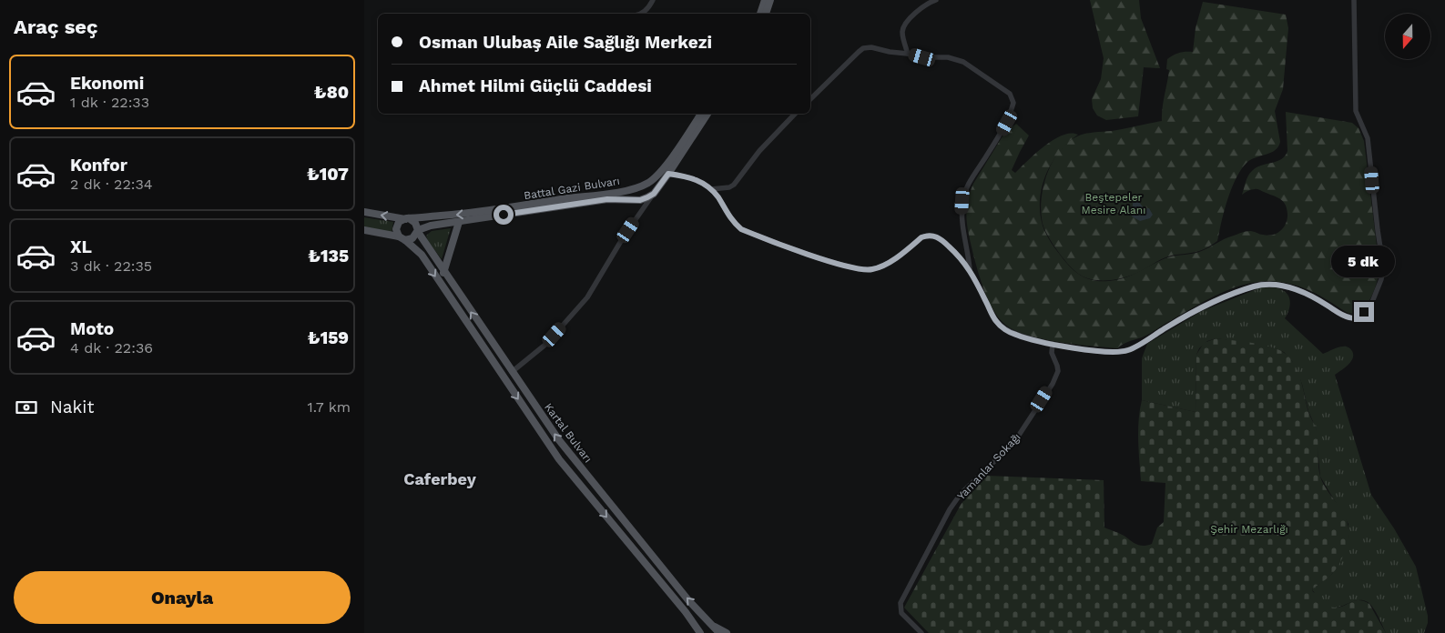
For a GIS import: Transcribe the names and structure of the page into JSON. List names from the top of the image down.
{
  "streets": {
    "main road": ["Battal Gazi Bulvarı", "Kartal Bulvarı"],
    "street": ["Yamanlar Sokağı"]
  },
  "crossings": [
    ["Battal Gazi Bulvarı", "Kartal Bulvarı"]
  ],
  "districts": ["Caferbey"],
  "parks": ["Beştepeler Mesire Alanı", "Şehir Mezarlığı"],
  "north": "bottom",
  "page": {
    "heading": "Araç seç",
    "banner": ["Osman Ulubaş Aile Sağlığı Merkezi", "Ahmet Hilmi Güçlü Caddesi"],
    "list": [
      {
        "name": "Ekonomi",
        "note": "1 dk · 22:33",
        "value": "₺80"
      },
      {
        "name": "Konfor",
        "note": "2 dk · 22:34",
        "value": "₺107"
      },
      {
        "name": "XL",
        "note": "3 dk · 22:35",
        "value": "₺135"
      },
      {
        "name": "Moto",
        "note": "4 dk · 22:36",
        "value": "₺159"
      }
    ],
    "bubble": "5 dk",
    "pay": ["Nakit", "1.7 km"],
    "buttons": "Onayla"
  }
}
